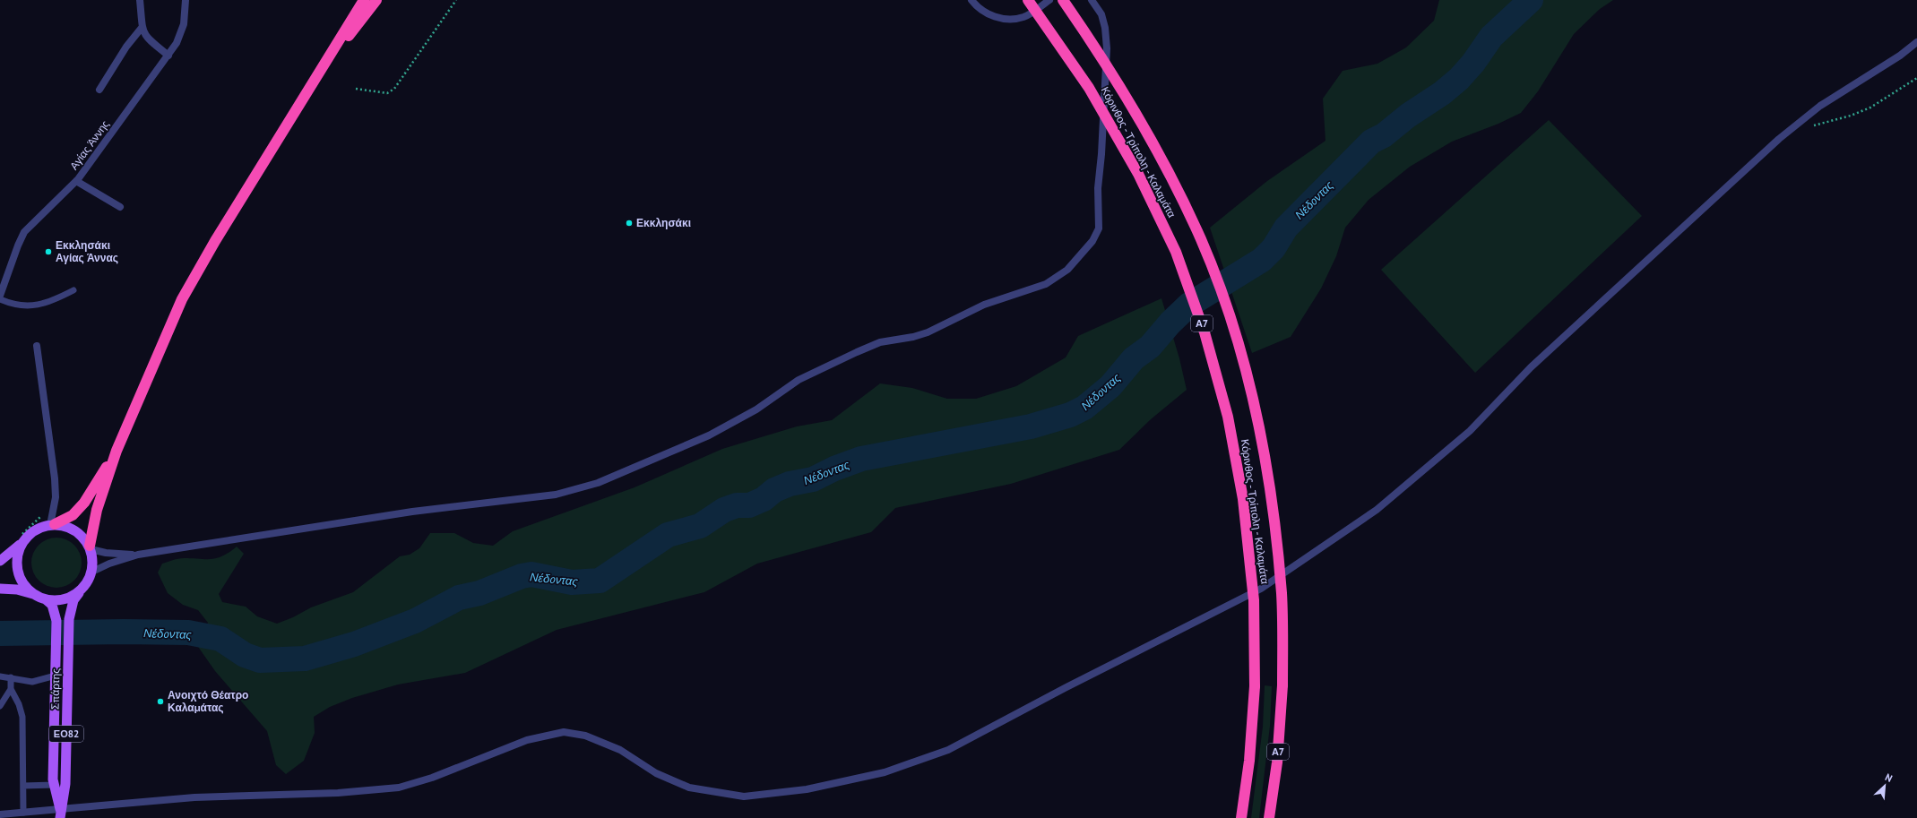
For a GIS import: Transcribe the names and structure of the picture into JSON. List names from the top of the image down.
{
  "streets": {
    "highway": ["Κόρινθος - Τρίπολη - Καλαμάτα", "Α7"],
    "main road": ["Σπάρτης", "ΕΟ82"],
    "street": ["Αγίας Άννης"]
  },
  "crossings": [
    ["Σπάρτης", "ΕΟ82"]
  ],
  "water": ["Νέδoντας"],
  "places": ["Εκκλησάκι", "Εκκλησάκι Αγίας Άννας", "Ανοιχτό Θέατρο Καλαμάτας"],
  "north": "top right"
}
